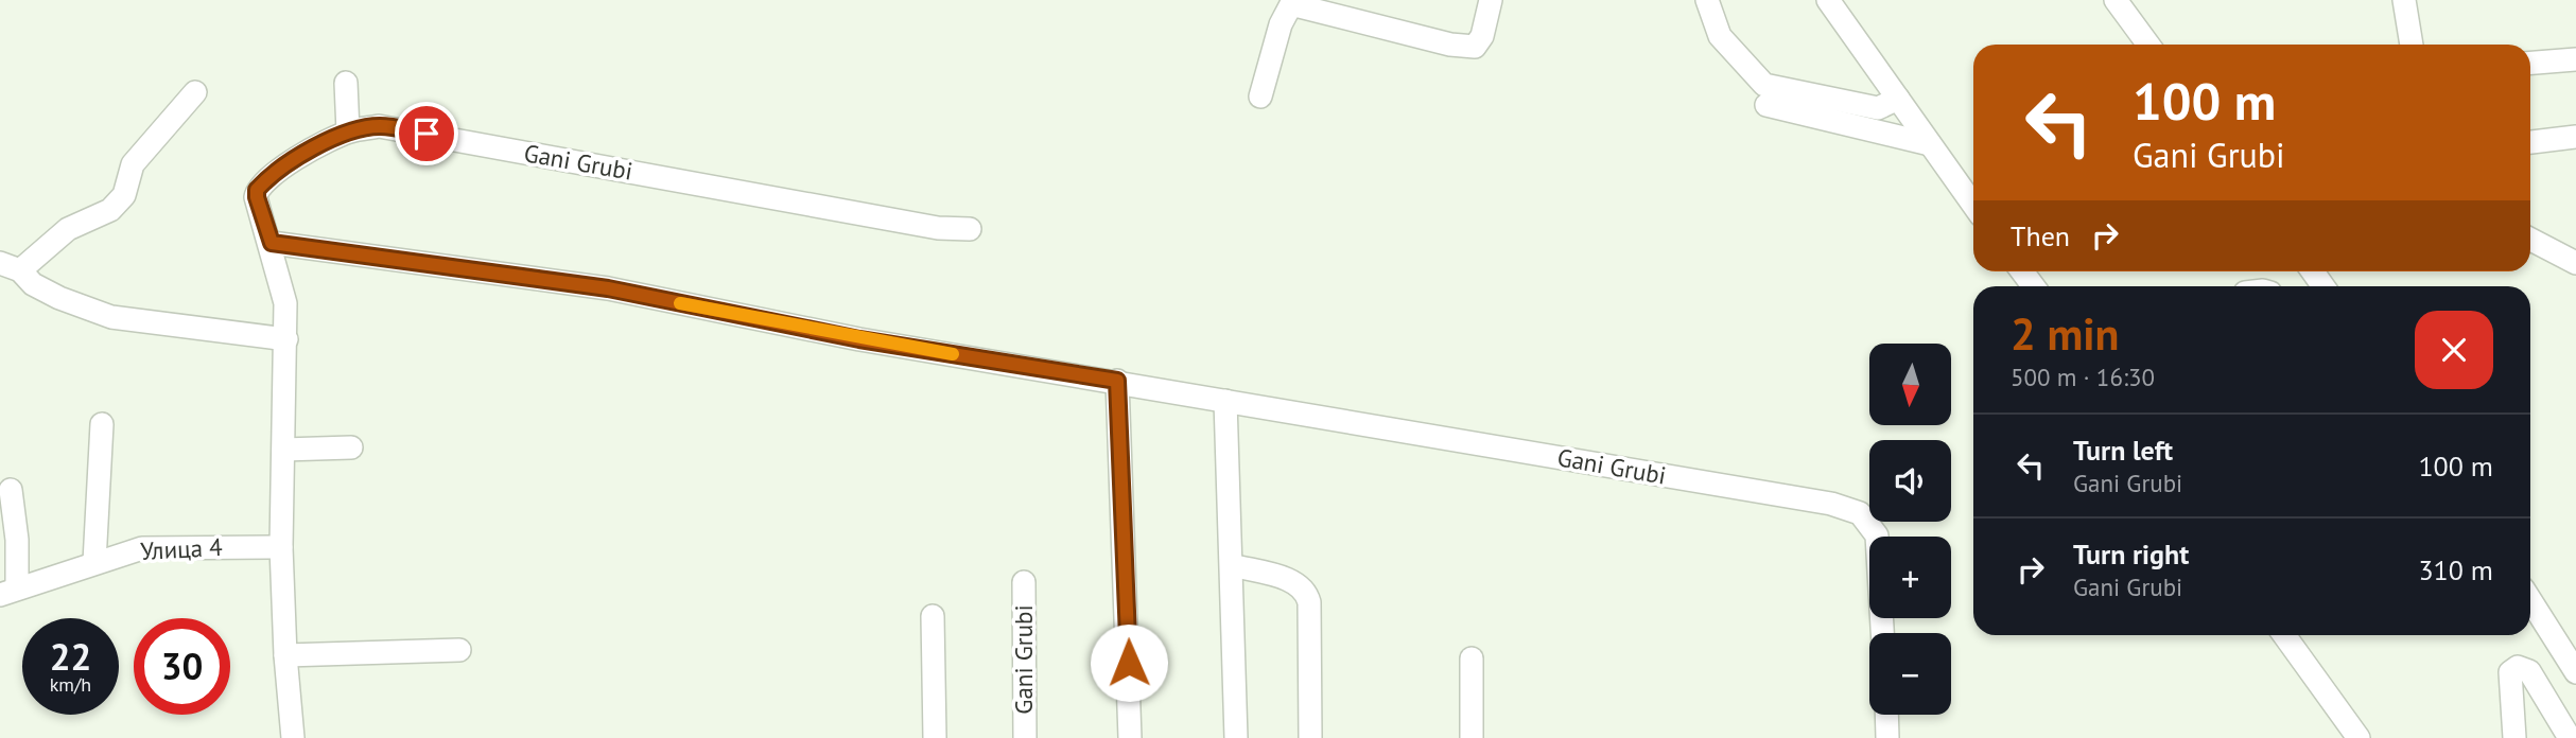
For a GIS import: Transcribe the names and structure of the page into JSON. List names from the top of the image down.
{
  "streets": {
    "street": ["Gani Grubi", "Улица 4"]
  },
  "crossings": [
    ["Gani Grubi", "Улица 4"]
  ],
  "north": "bottom",
  "page": {
    "turn": ["100 m", "Gani Grubi"],
    "then": "Then",
    "heading": ["2 min", "500 m · 16:30"],
    "map_buttons": ["+", "−"],
    "list": [
      {
        "name": "Turn left",
        "note": "Gani Grubi",
        "value": "100 m"
      },
      {
        "name": "Turn right",
        "note": "Gani Grubi",
        "value": "310 m"
      }
    ],
    "speed": "22 km/h",
    "limit": "30"
  }
}
